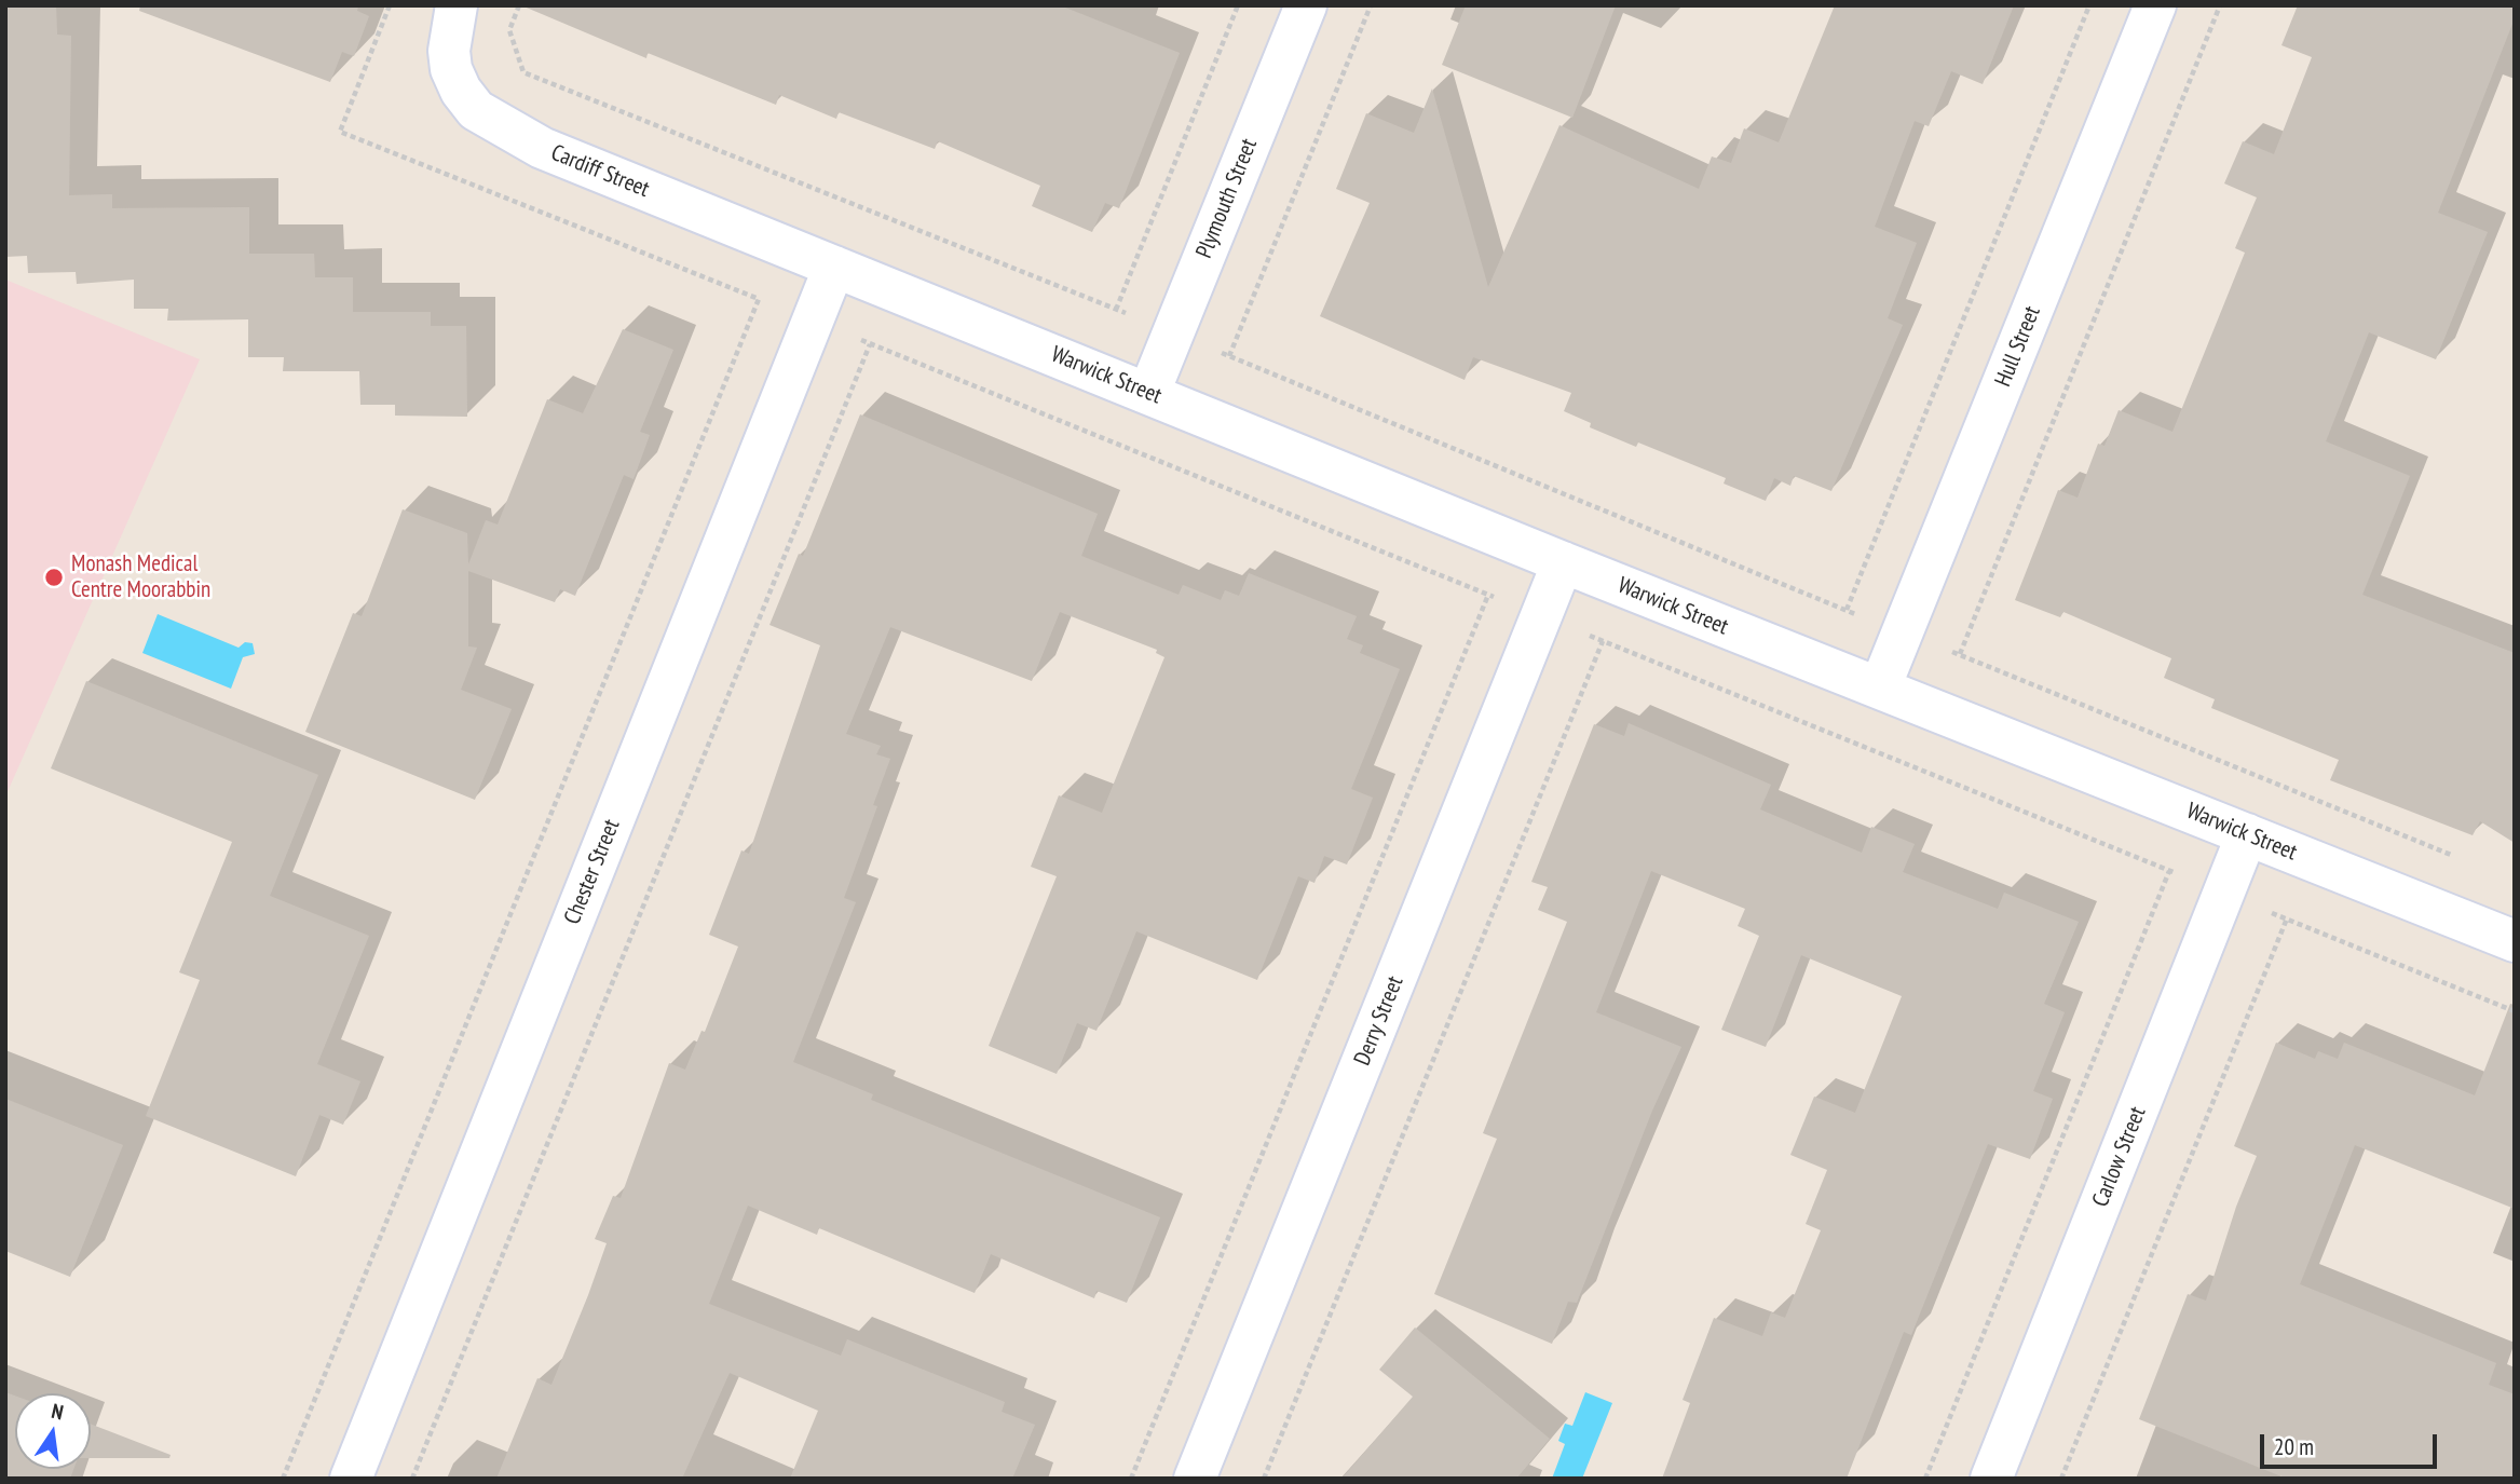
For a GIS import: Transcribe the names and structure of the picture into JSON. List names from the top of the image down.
{
  "streets": {
    "street": [
      "Cardiff Street",
      "Plymouth Street",
      "Hull Street",
      "Warwick Street",
      "Chester Street",
      "Derry Street",
      "Carlow Street"
    ]
  },
  "crossings": [
    ["Cardiff Street", "Warwick Street"],
    ["Cardiff Street", "Chester Street"],
    ["Plymouth Street", "Warwick Street"],
    ["Hull Street", "Warwick Street"],
    ["Warwick Street", "Chester Street"],
    ["Warwick Street", "Derry Street"],
    ["Warwick Street", "Carlow Street"]
  ],
  "places": ["Monash Medical Centre Moorabbin"],
  "scale_bar": "20 m",
  "north": "top"
}
